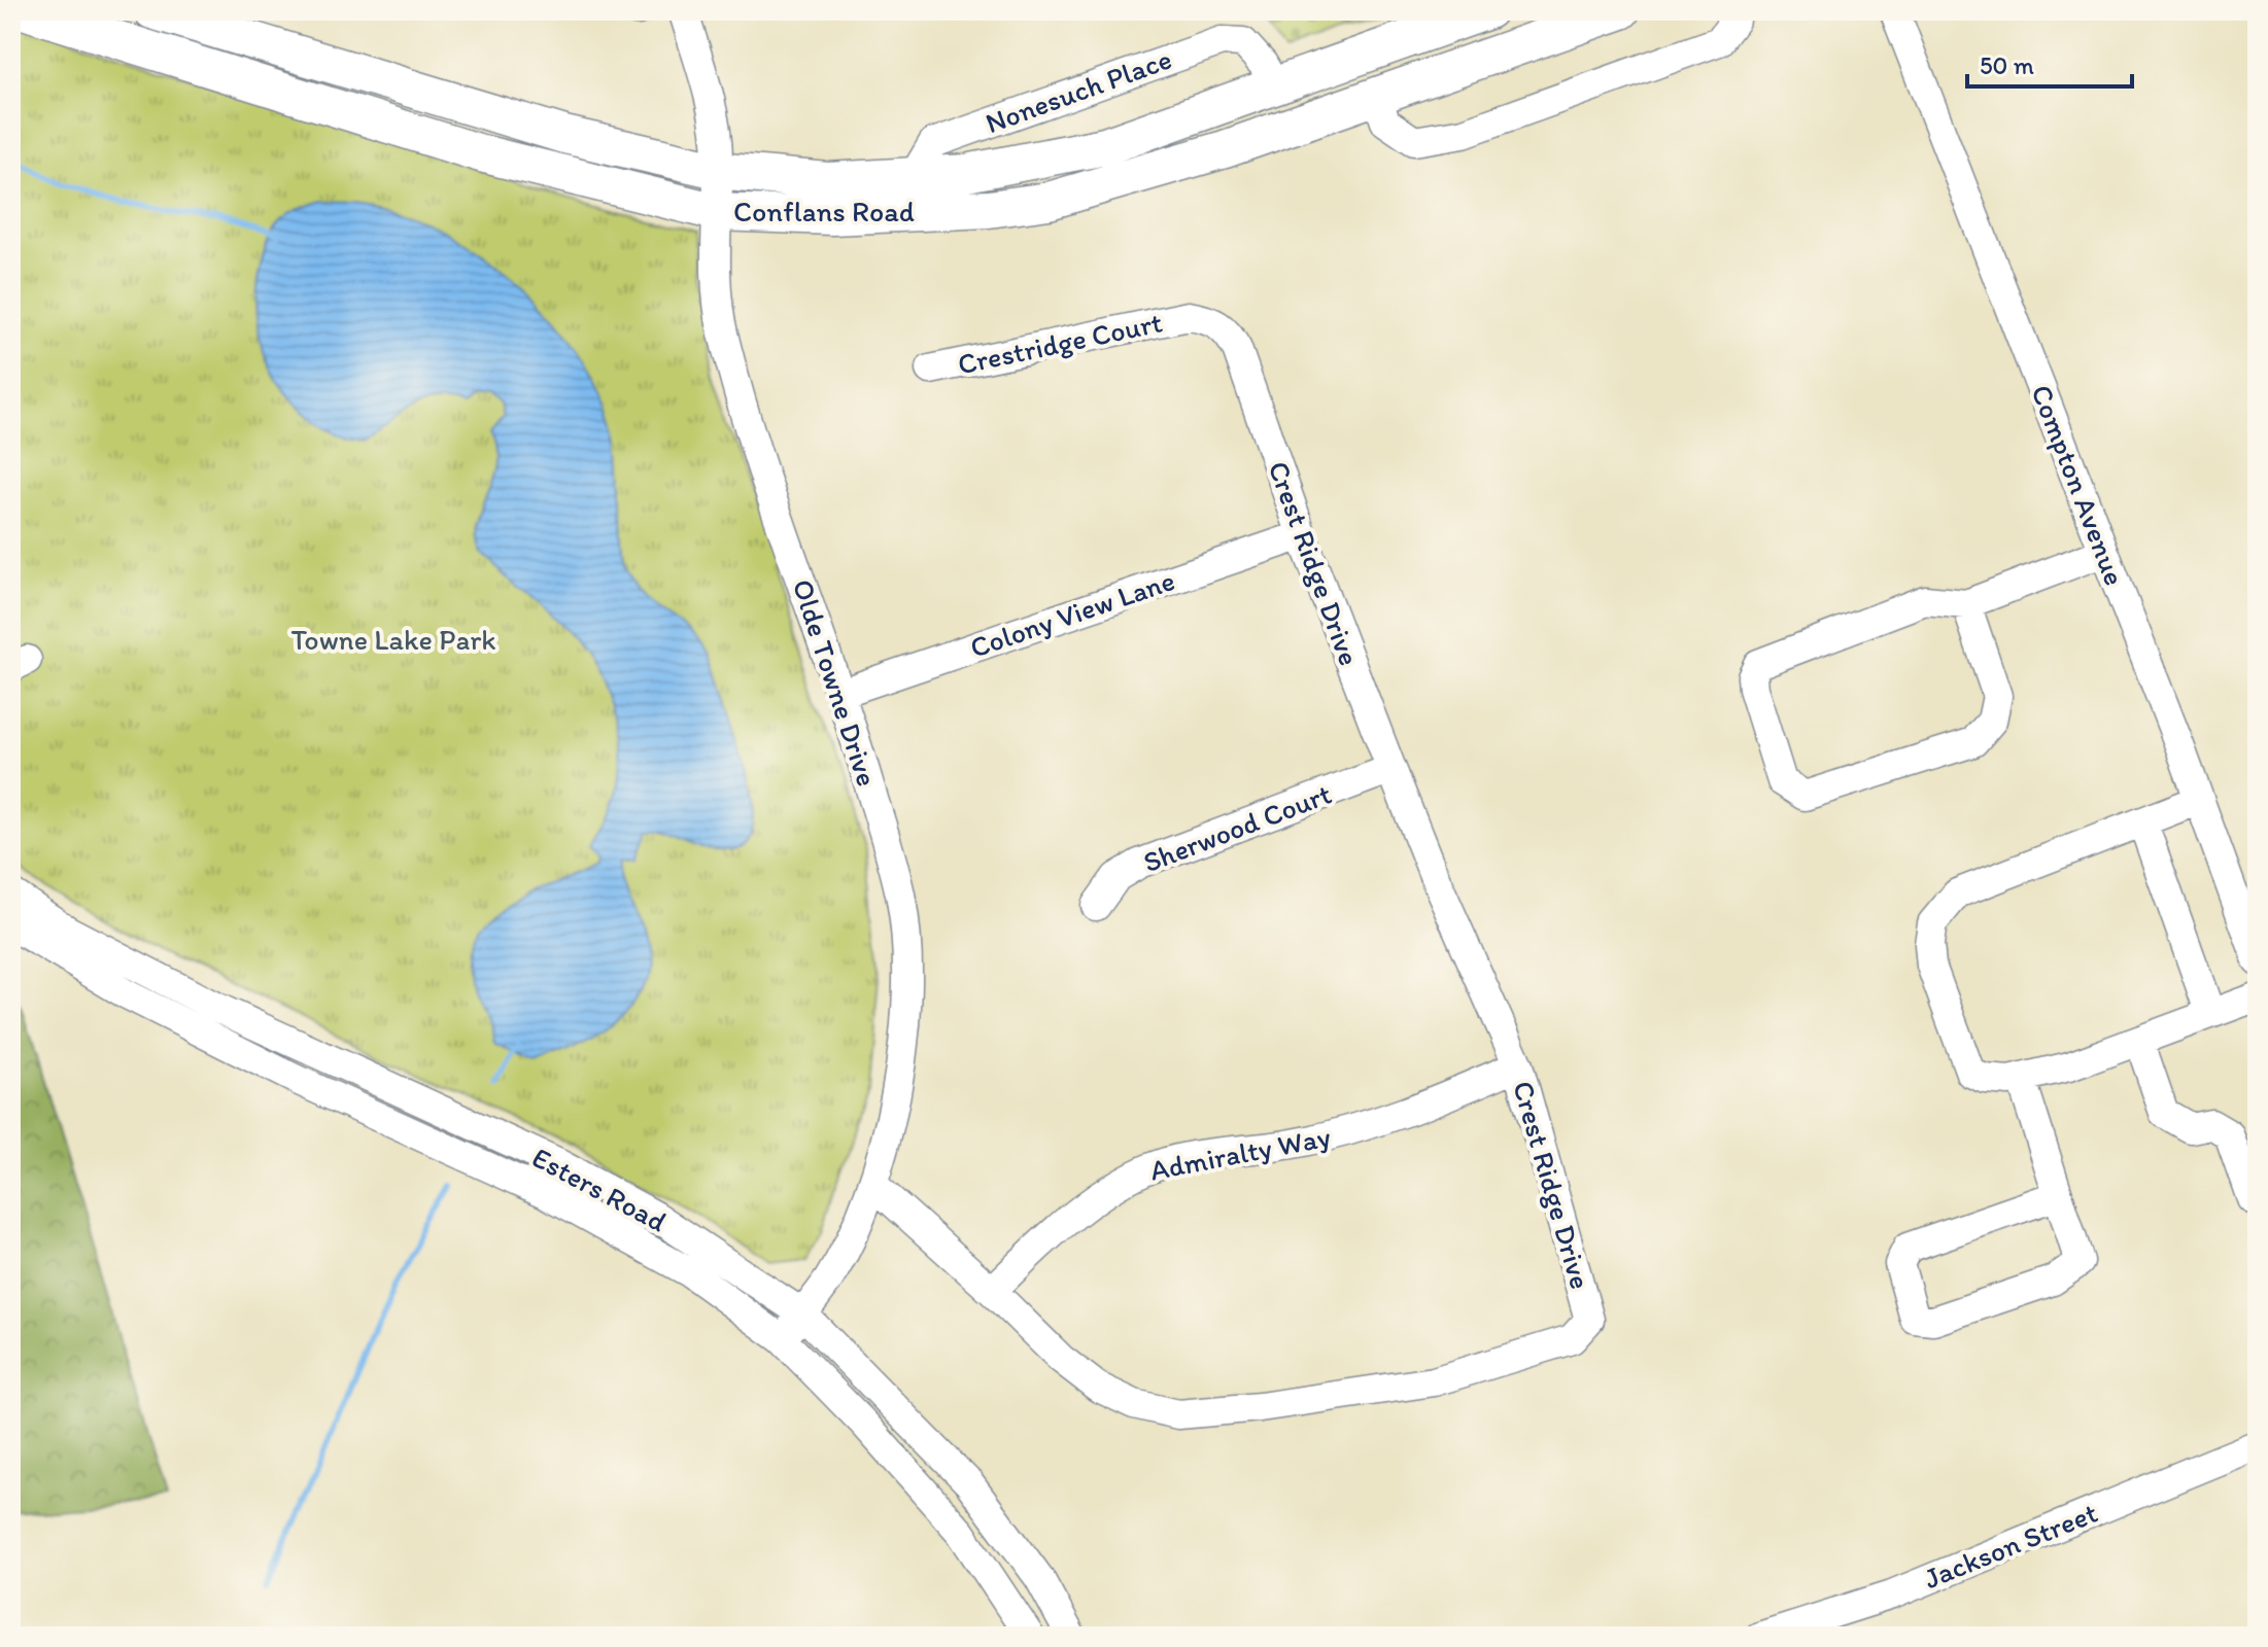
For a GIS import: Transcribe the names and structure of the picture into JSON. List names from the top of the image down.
{
  "streets": {
    "main road": ["Conflans Road"],
    "street": [
      "Nonesuch Place",
      "Crestridge Court",
      "Compton Avenue",
      "Crest Ridge Drive",
      "Colony View Lane",
      "Olde Towne Drive",
      "Sherwood Court",
      "Admiralty Way",
      "Esters Road",
      "Jackson Street"
    ]
  },
  "crossings": [
    ["Nonesuch Place", "Conflans Road"],
    ["Conflans Road", "Olde Towne Drive"],
    ["Crestridge Court", "Crest Ridge Drive"],
    ["Crest Ridge Drive", "Colony View Lane"],
    ["Crest Ridge Drive", "Olde Towne Drive"],
    ["Crest Ridge Drive", "Sherwood Court"],
    ["Crest Ridge Drive", "Admiralty Way"],
    ["Colony View Lane", "Olde Towne Drive"],
    ["Olde Towne Drive", "Esters Road"]
  ],
  "parks": ["Towne Lake Park"],
  "scale_bar": "50 m"
}
